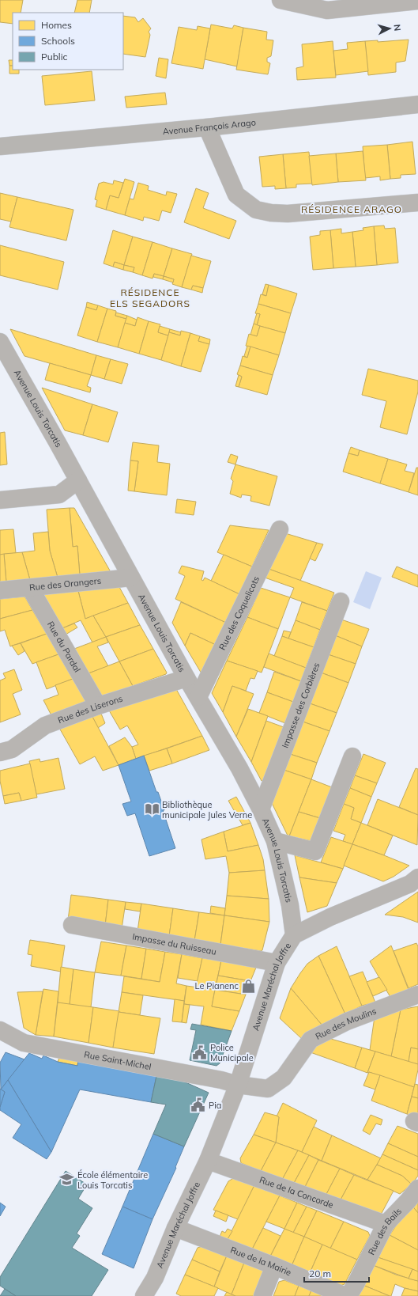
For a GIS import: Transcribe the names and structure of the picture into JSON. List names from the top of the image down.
{
  "streets": {
    "main road": ["Avenue François Arago"],
    "street": [
      "Avenue Louis Torcatis",
      "Rue des Orangers",
      "Rue des Coquelicots",
      "Rue du Pardal",
      "Impasse des Corbières",
      "Rue des Liserons",
      "Impasse du Ruisseau",
      "Avenue Maréchal Joffre",
      "Rue des Moulins",
      "Rue Saint-Michel",
      "Rue de la Concorde",
      "Rue des Bails",
      "Rue de la Mairie"
    ]
  },
  "crossings": [
    ["Avenue Louis Torcatis", "Rue des Orangers"],
    ["Avenue Louis Torcatis", "Rue des Coquelicots"],
    ["Avenue Louis Torcatis", "Impasse des Corbières"],
    ["Avenue Louis Torcatis", "Rue des Liserons"],
    ["Avenue Louis Torcatis", "Avenue Maréchal Joffre"],
    ["Rue des Orangers", "Rue du Pardal"],
    ["Rue du Pardal", "Rue des Liserons"],
    ["Impasse du Ruisseau", "Avenue Maréchal Joffre"],
    ["Avenue Maréchal Joffre", "Rue des Moulins"],
    ["Avenue Maréchal Joffre", "Rue Saint-Michel"],
    ["Avenue Maréchal Joffre", "Rue de la Concorde"],
    ["Avenue Maréchal Joffre", "Rue de la Mairie"],
    ["Rue des Moulins", "Rue Saint-Michel"],
    ["Rue de la Concorde", "Rue des Bails"]
  ],
  "districts": ["RÉSIDENCE ARAGO", "RÉSIDENCE ELS SEGADORS"],
  "places": {
    "library": ["Bibliothèque municipale Jules Verne"],
    "shop": ["Le Pianenc"],
    "public building": ["Police Municipale", "Pia"],
    "school or university": ["École élémentaire Louis Torcatis"]
  },
  "legend": ["Homes", "Schools", "Public"],
  "scale_bar": "20 m",
  "north": "right"
}
